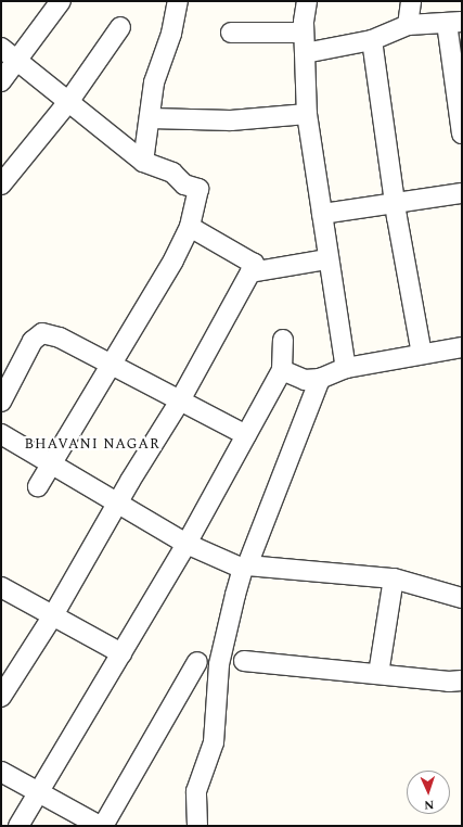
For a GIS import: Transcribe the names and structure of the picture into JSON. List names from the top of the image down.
{
  "districts": ["BHAVANI NAGAR"],
  "north": "bottom"
}
